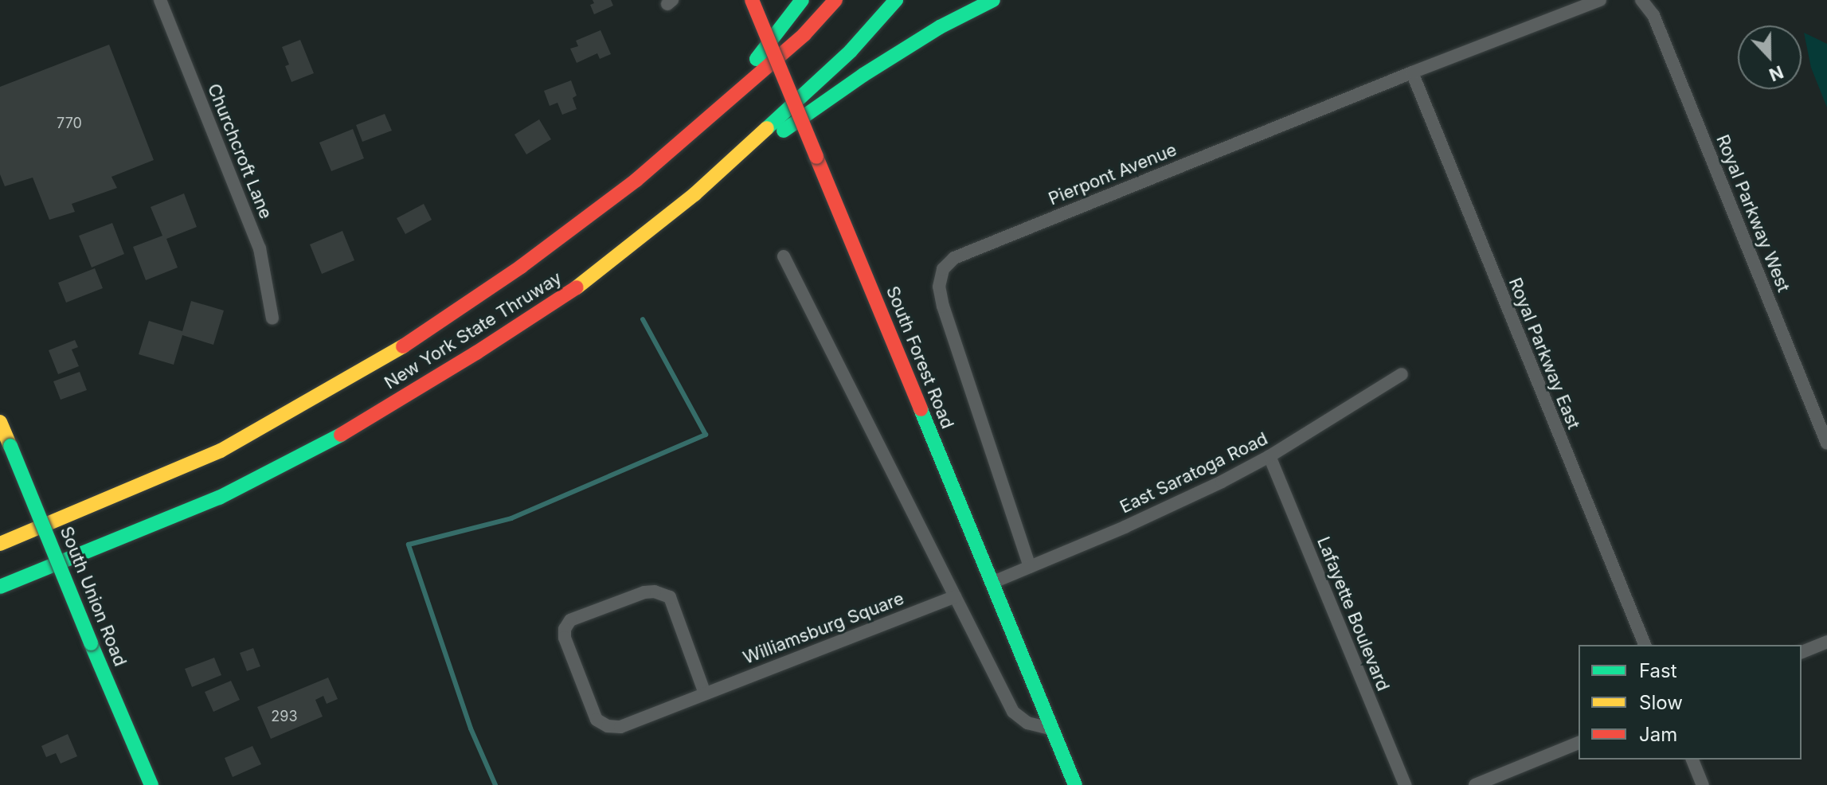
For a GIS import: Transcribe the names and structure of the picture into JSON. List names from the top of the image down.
{
  "streets": {
    "main road": ["New York State Thruway", "South Forest Road", "South Union Road"],
    "street": [
      "Churchcroft Lane",
      "Pierpont Avenue",
      "Royal Parkway West",
      "Royal Parkway East",
      "East Saratoga Road",
      "Lafayette Boulevard",
      "Williamsburg Square"
    ]
  },
  "crossings": [
    ["Pierpont Avenue", "Royal Parkway East"],
    ["Pierpont Avenue", "East Saratoga Road"],
    ["South Forest Road", "East Saratoga Road"],
    ["East Saratoga Road", "Lafayette Boulevard"]
  ],
  "house_numbers": ["770", "293"],
  "legend": ["Fast", "Slow", "Jam"],
  "north": "bottom"
}
